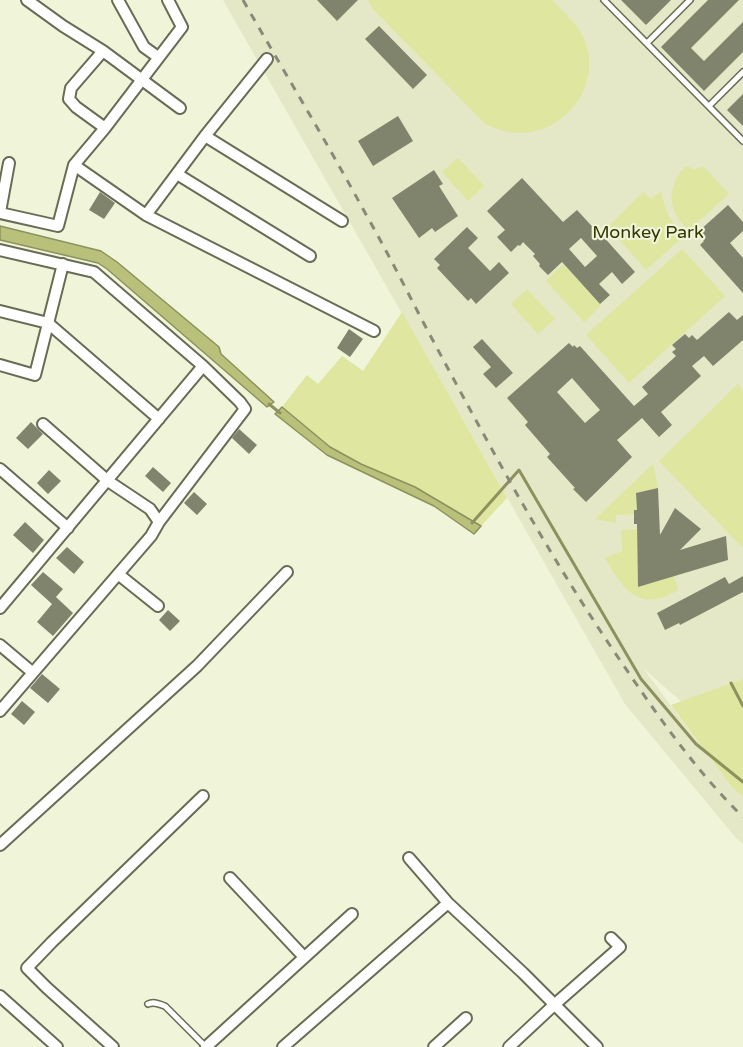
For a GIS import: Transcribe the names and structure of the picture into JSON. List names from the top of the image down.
{
  "parks": ["Monkey Park"]
}
